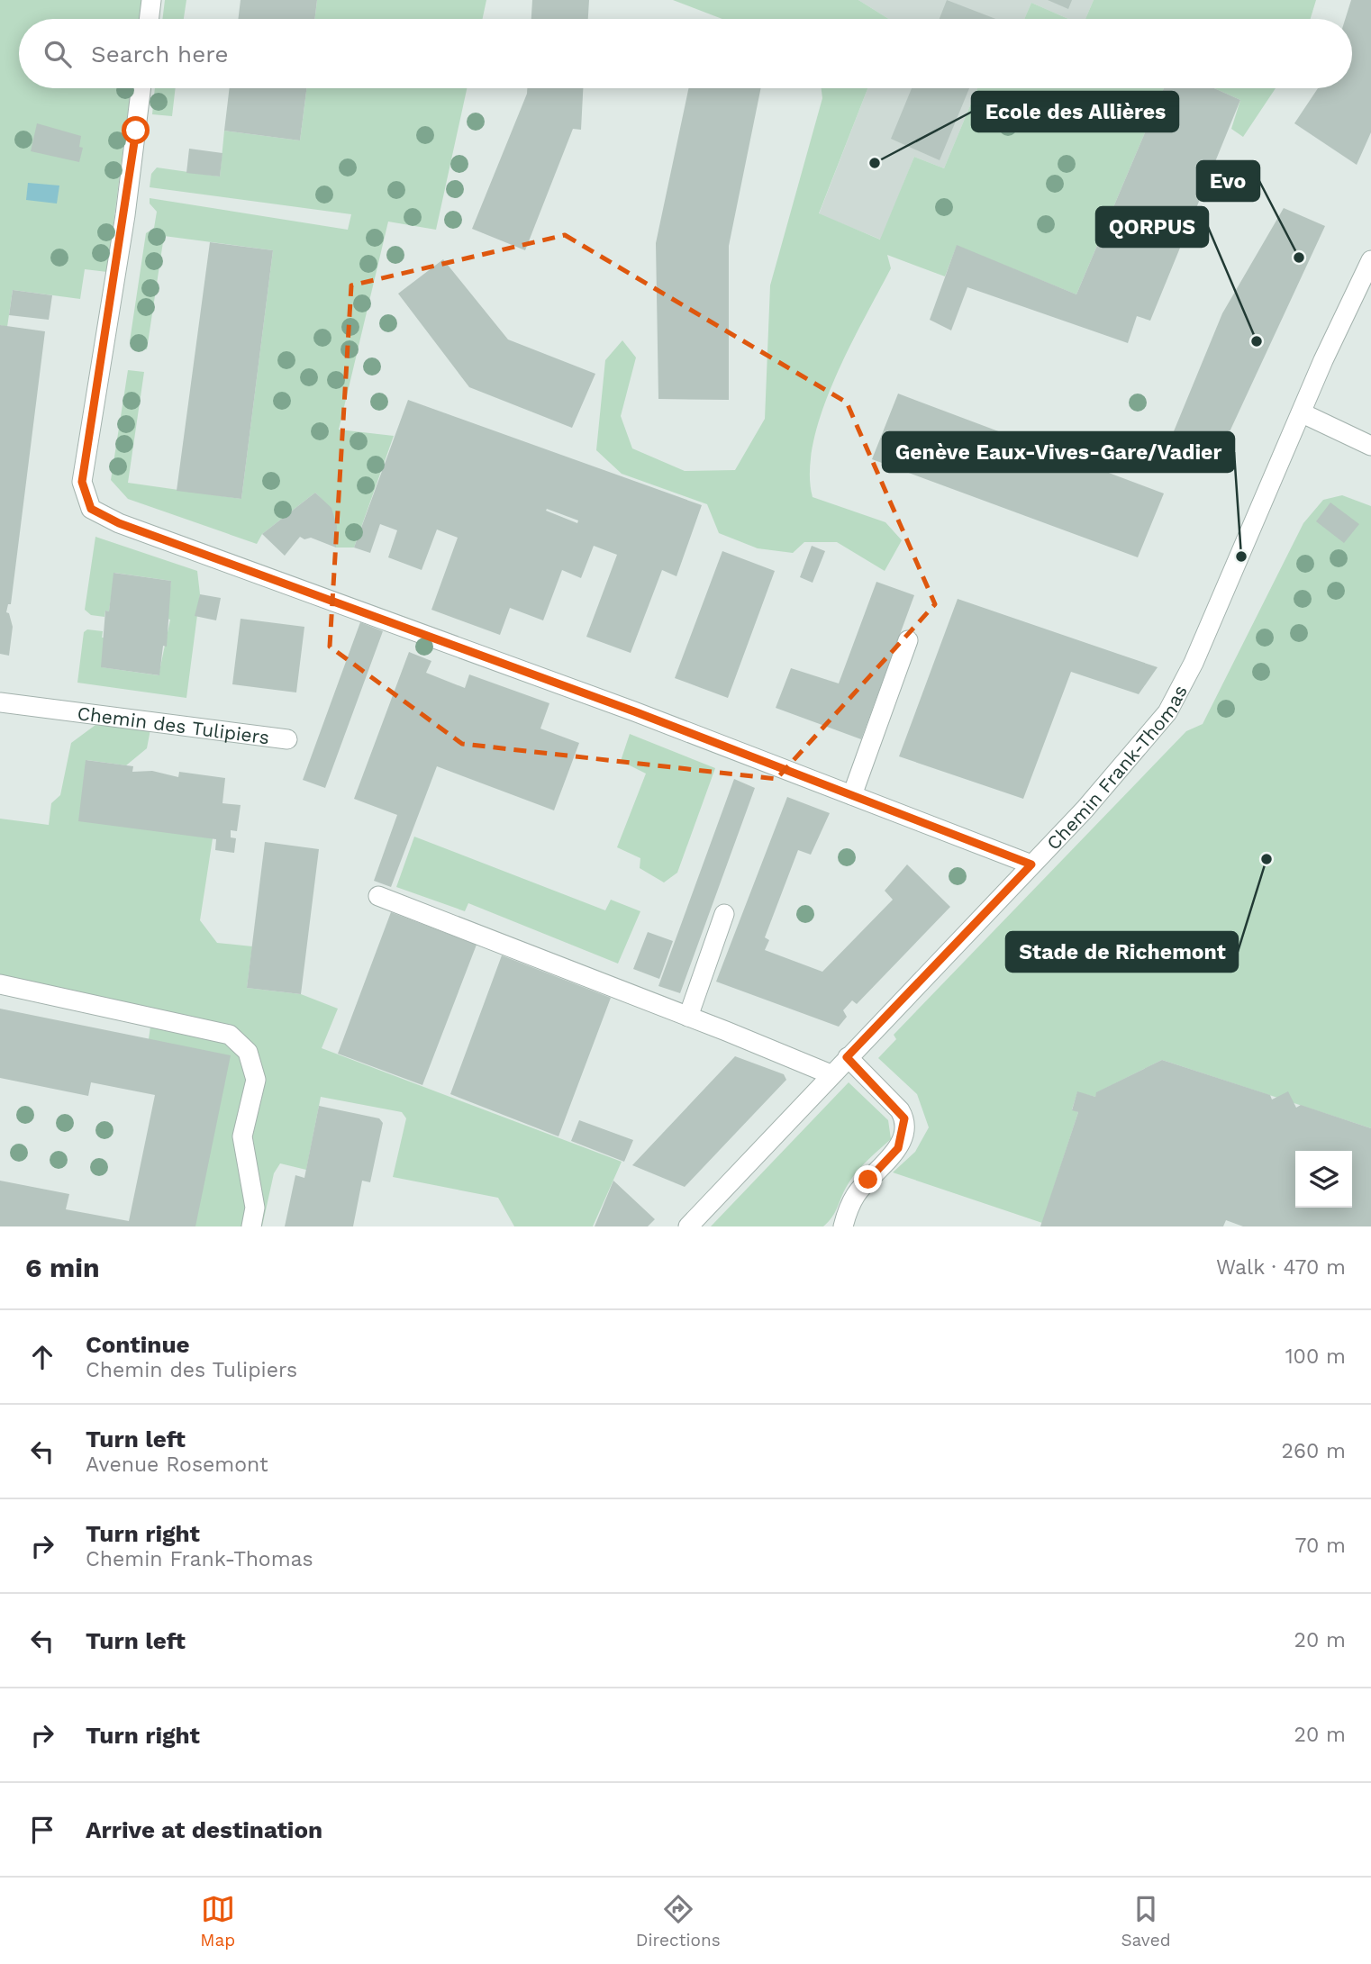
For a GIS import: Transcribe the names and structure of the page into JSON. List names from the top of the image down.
{
  "streets": {
    "street": ["Chemin des Tulipiers", "Chemin Frank-Thomas"]
  },
  "places": [
    "Ecole des Allières",
    "Evo",
    "QORPUS",
    "Genève Eaux-Vives-Gare/Vadier",
    "Stade de Richemont"
  ],
  "page": {
    "search": "Search here",
    "heading": ["6 min", "Walk · 470 m"],
    "list": [
      ["Continue", "Chemin des Tulipiers", "100 m"],
      ["Turn left", "Avenue Rosemont", "260 m"],
      ["Turn right", "Chemin Frank-Thomas", "70 m"],
      ["Turn left", "20 m"],
      ["Turn right", "20 m"],
      "Arrive at destination"
    ],
    "nav": ["Map", "Directions", "Saved"]
  }
}
